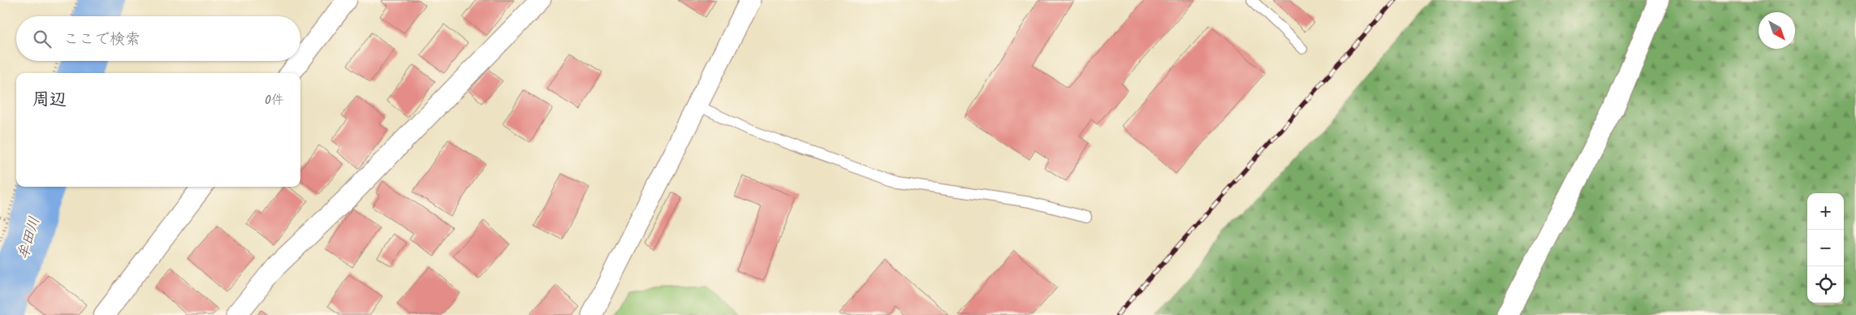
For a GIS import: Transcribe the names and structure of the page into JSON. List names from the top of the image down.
{
  "water": ["牟田川"],
  "north": "bottom right",
  "page": {
    "search": "ここで検索",
    "heading": ["周辺", "0件"],
    "map_buttons": ["+", "−"]
  }
}
